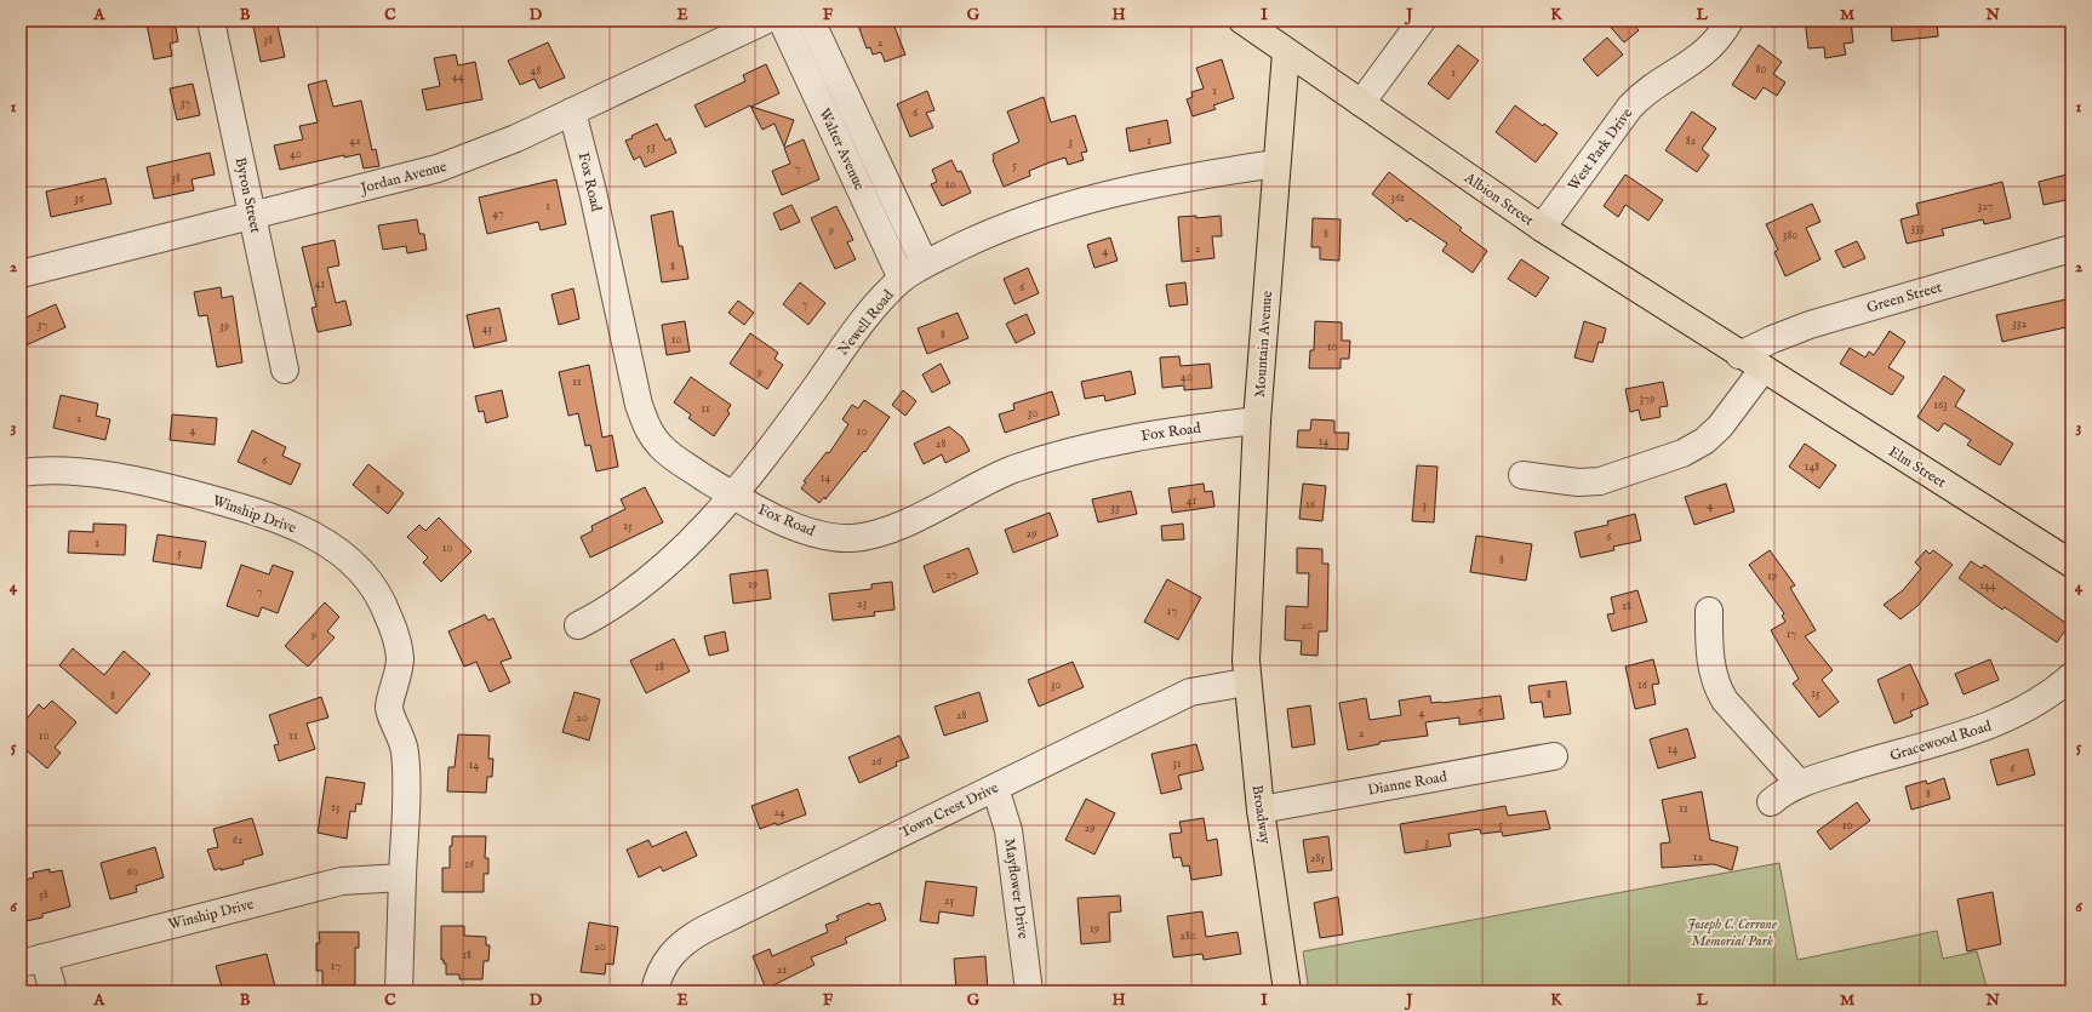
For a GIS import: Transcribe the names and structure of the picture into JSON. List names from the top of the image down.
{
  "streets": {
    "main road": [
      "Albion Street",
      "Mountain Avenue",
      "Elm Street",
      "Broadway"
    ],
    "street": [
      "Walter Avenue",
      "West Park Drive",
      "Jordan Avenue",
      "Fox Road",
      "Byron Street",
      "Green Street",
      "Newell Road",
      "Winship Drive",
      "Gracewood Road",
      "Dianne Road",
      "Town Crest Drive",
      "Mayflower Drive"
    ]
  },
  "crossings": [
    ["Walter Avenue", "Newell Road"],
    ["West Park Drive", "Albion Street"],
    ["Jordan Avenue", "Fox Road"],
    ["Jordan Avenue", "Byron Street"],
    ["Fox Road", "Newell Road"],
    ["Fox Road", "Mountain Avenue"],
    ["Albion Street", "Green Street"],
    ["Albion Street", "Mountain Avenue"],
    ["Albion Street", "Elm Street"],
    ["Newell Road", "Mountain Avenue"],
    ["Mountain Avenue", "Broadway"],
    ["Dianne Road", "Broadway"],
    ["Town Crest Drive", "Broadway"],
    ["Town Crest Drive", "Mayflower Drive"]
  ],
  "parks": ["Joseph C. Cerrone Memorial Park"],
  "house_numbers": [
    "38",
    "2",
    "80",
    "48",
    "1",
    "44",
    "1",
    "37",
    "6",
    "42",
    "1",
    "82",
    "3",
    "53",
    "40",
    "5",
    "7",
    "38",
    "10",
    "361",
    "36",
    "1",
    "327",
    "47",
    "333",
    "9",
    "8",
    "380",
    "2",
    "4",
    "8",
    "41",
    "6",
    "7",
    "332",
    "37",
    "39",
    "45",
    "8",
    "10",
    "10",
    "9",
    "40",
    "11",
    "379",
    "163",
    "11",
    "30",
    "2",
    "4",
    "10",
    "14",
    "28",
    "6",
    "148",
    "14",
    "8",
    "41",
    "16",
    "3",
    "4",
    "33",
    "15",
    "29",
    "6",
    "1",
    "10",
    "5",
    "8",
    "27",
    "19",
    "19",
    "144",
    "7",
    "23",
    "18",
    "17",
    "20",
    "17",
    "9",
    "18",
    "30",
    "16",
    "15",
    "8",
    "5",
    "8",
    "6",
    "4",
    "28",
    "20",
    "2",
    "10",
    "11",
    "14",
    "26",
    "31",
    "14",
    "6",
    "8",
    "15",
    "11",
    "24",
    "5",
    "10",
    "29",
    "62",
    "3",
    "12",
    "285",
    "16",
    "60",
    "58",
    "25",
    "19",
    "280",
    "20",
    "18",
    "17",
    "21"
  ],
  "grid": {
    "columns": [
      "A",
      "B",
      "C",
      "D",
      "E",
      "F",
      "G",
      "H",
      "I",
      "J",
      "K",
      "L",
      "M",
      "N"
    ],
    "rows": [
      "1",
      "2",
      "3",
      "4",
      "5",
      "6"
    ]
  }
}
